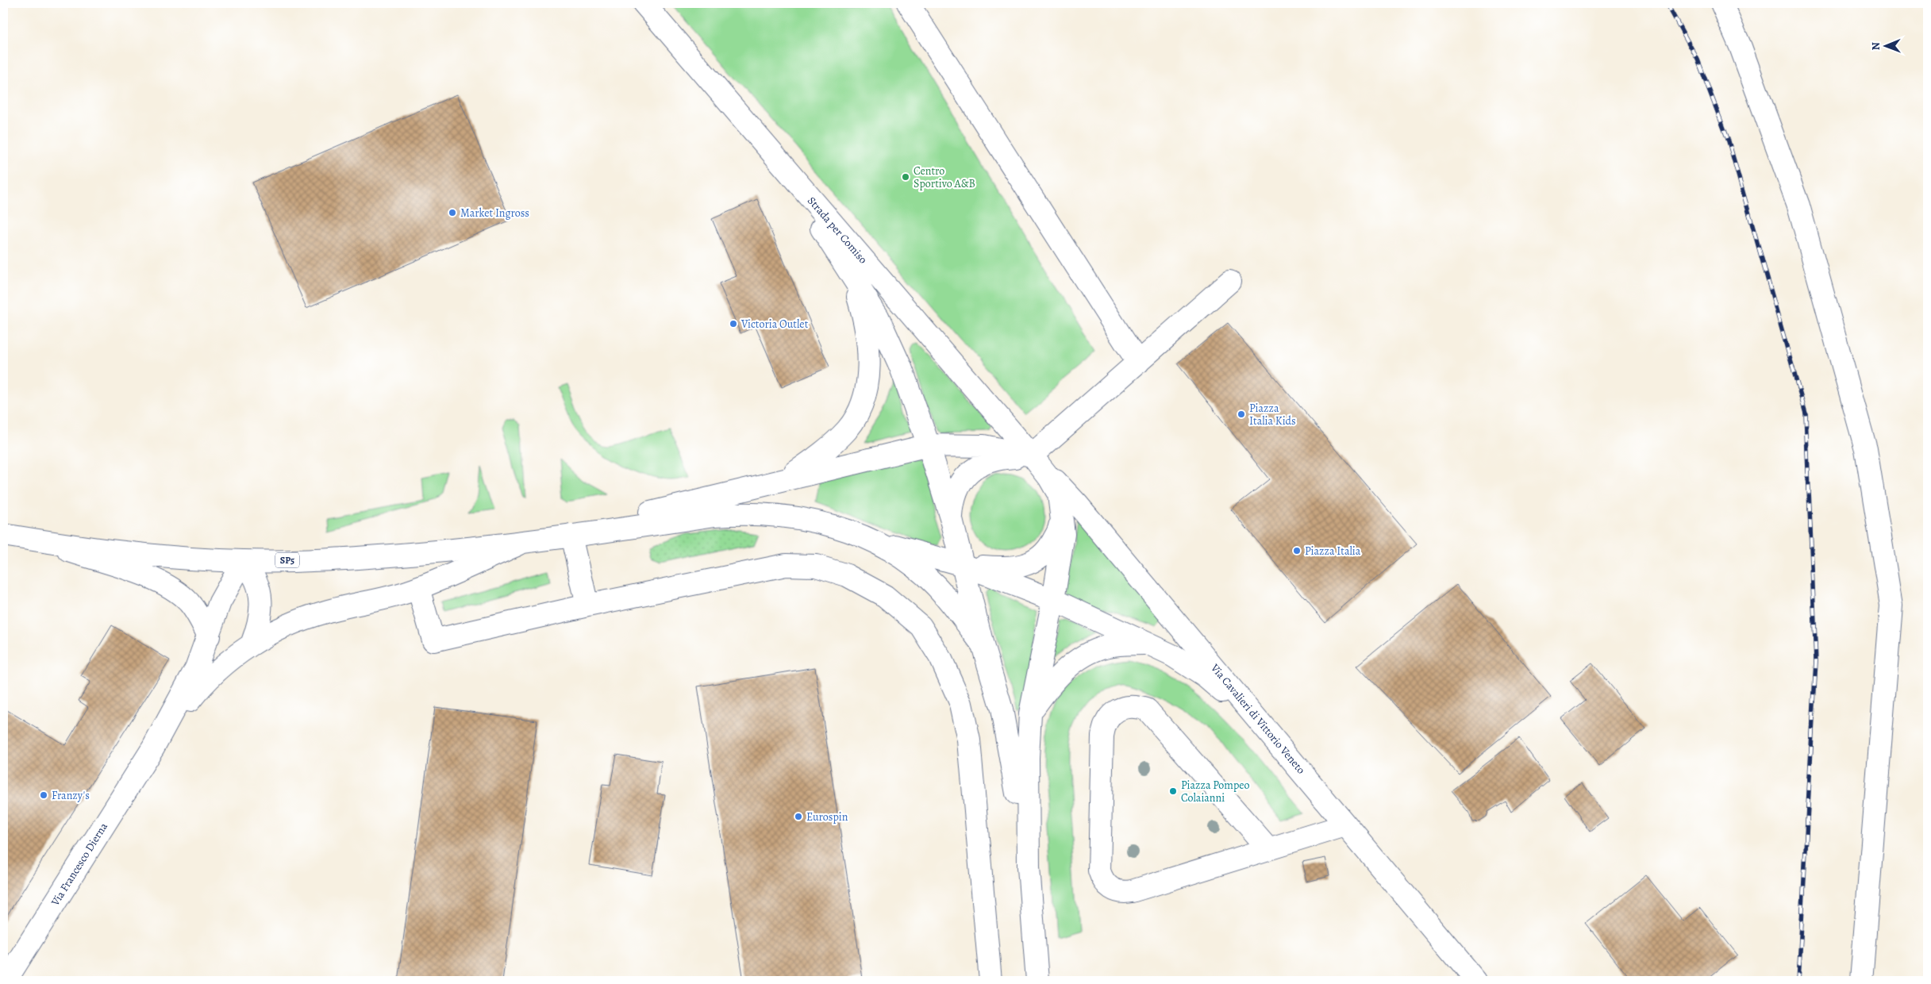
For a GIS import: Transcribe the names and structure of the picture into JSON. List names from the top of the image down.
{
  "streets": {
    "main road": [
      "Strada per Comiso",
      "SP5",
      "Via Cavalieri di Vittorio Veneto",
      "Via Francesco Dierna"
    ]
  },
  "crossings": [
    ["Strada per Comiso", "Via Cavalieri di Vittorio Veneto"]
  ],
  "places": [
    "Centro Sportivo A&B",
    "Market Ingross",
    "Victoria Outlet",
    "Piazza Italia Kids",
    "Piazza Italia",
    "Piazza Pompeo Colaianni",
    "Franzy's",
    "Eurospin"
  ],
  "north": "left"
}
